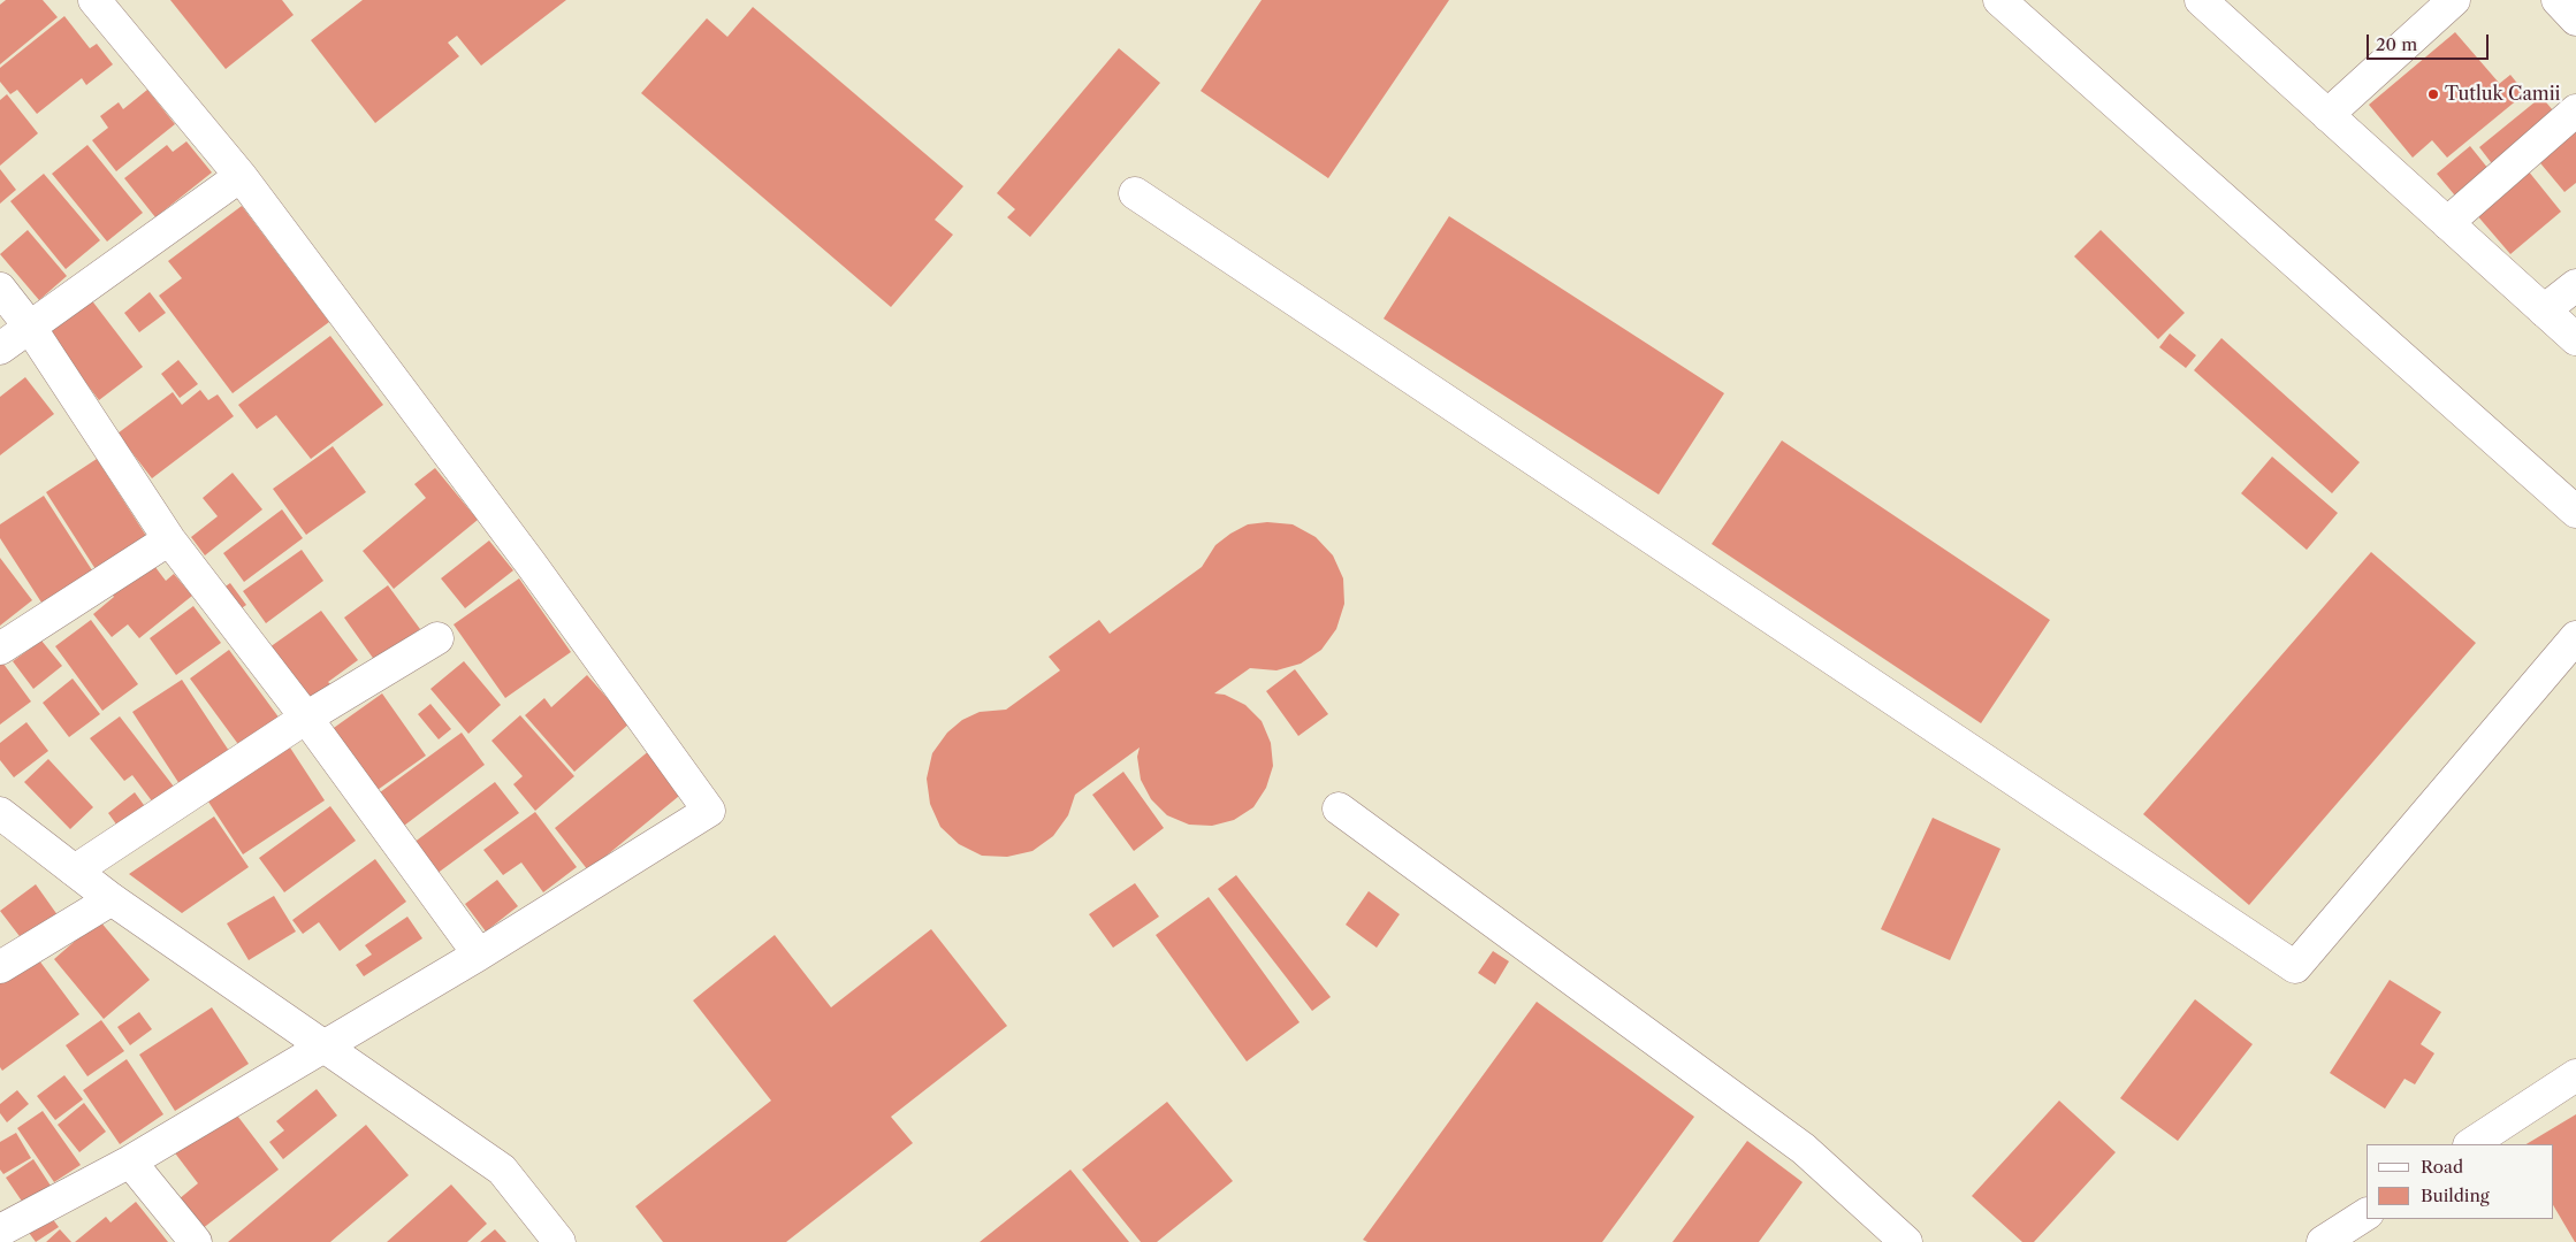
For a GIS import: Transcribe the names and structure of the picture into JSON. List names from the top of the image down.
{
  "places": ["Tutluk Camii"],
  "legend": ["Road", "Building"],
  "scale_bar": "20 m"
}
